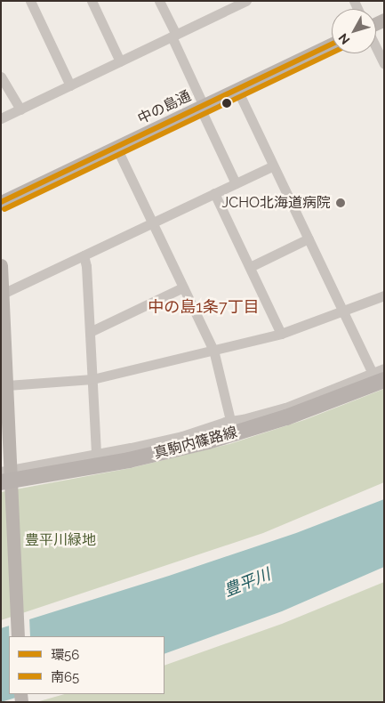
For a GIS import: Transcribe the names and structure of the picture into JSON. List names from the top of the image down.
{
  "streets": {
    "main road": ["真駒内篠路線"],
    "street": ["中の島通"]
  },
  "districts": ["中の島1条7丁目"],
  "water": ["豊平川"],
  "parks": ["豊平川緑地"],
  "places": ["JCHO北海道病院"],
  "lines": ["transit line 環56", "transit line 南65"],
  "legend": ["環56", "南65"],
  "north": "bottom left"
}
